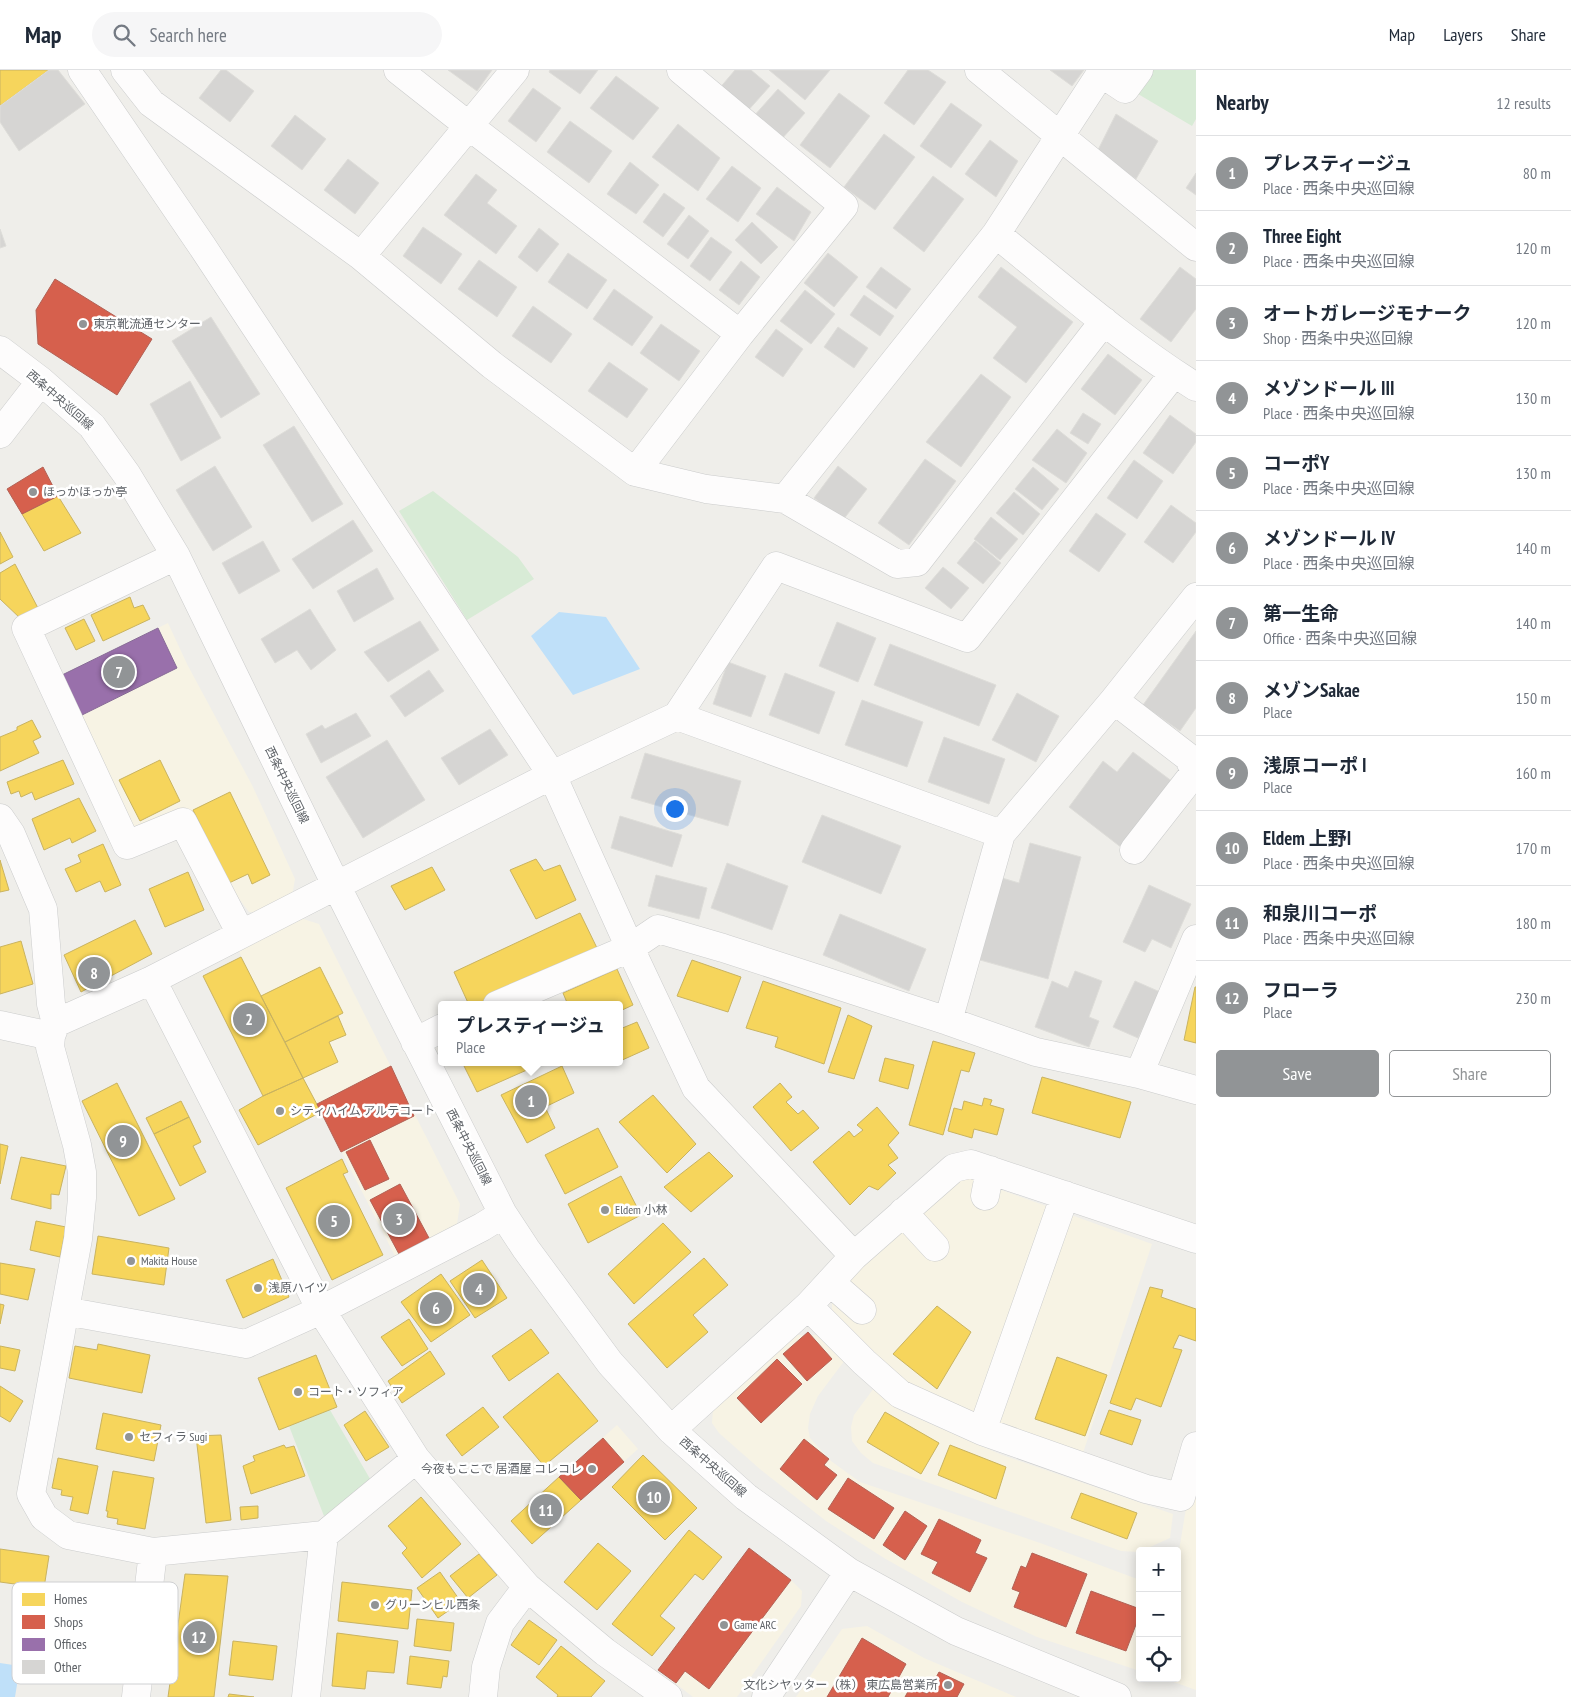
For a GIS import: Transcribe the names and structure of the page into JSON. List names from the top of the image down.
{
  "streets": {
    "street": ["西条中央巡回線"]
  },
  "places": [
    "東京靴流通センター",
    "ほっかほっか亭",
    "シティハイム アルテコート",
    "Eldem 小林",
    "Makita House",
    "浅原ハイツ",
    "コート・ソフィア",
    "セフィラ Sugi",
    "今夜もここで 居酒屋 コレコレ",
    "グリーンヒル西条",
    "Game ARC",
    "文化シヤッター（株） 東広島営業所"
  ],
  "legend": [
    "Homes",
    "Shops",
    "Offices",
    "Other"
  ],
  "page": {
    "header": "Map",
    "search": "Search here",
    "nav": ["Map", "Layers", "Share"],
    "heading": ["Nearby", "12 results"],
    "list": [
      {
        "mark": "1",
        "name": "プレスティージュ",
        "note": "Place · 西条中央巡回線",
        "value": "80 m"
      },
      {
        "mark": "2",
        "name": "Three Eight",
        "note": "Place · 西条中央巡回線",
        "value": "120 m"
      },
      {
        "mark": "3",
        "name": "オートガレージモナーク",
        "note": "Shop · 西条中央巡回線",
        "value": "120 m"
      },
      {
        "mark": "4",
        "name": "メゾンドール III",
        "note": "Place · 西条中央巡回線",
        "value": "130 m"
      },
      {
        "mark": "5",
        "name": "コーポY",
        "note": "Place · 西条中央巡回線",
        "value": "130 m"
      },
      {
        "mark": "6",
        "name": "メゾンドール IV",
        "note": "Place · 西条中央巡回線",
        "value": "140 m"
      },
      {
        "mark": "7",
        "name": "第一生命",
        "note": "Office · 西条中央巡回線",
        "value": "140 m"
      },
      {
        "mark": "8",
        "name": "メゾンSakae",
        "note": "Place",
        "value": "150 m"
      },
      {
        "mark": "9",
        "name": "浅原コーポ I",
        "note": "Place",
        "value": "160 m"
      },
      {
        "mark": "10",
        "name": "Eldem 上野I",
        "note": "Place · 西条中央巡回線",
        "value": "170 m"
      },
      {
        "mark": "11",
        "name": "和泉川コーポ",
        "note": "Place · 西条中央巡回線",
        "value": "180 m"
      },
      {
        "mark": "12",
        "name": "フローラ",
        "note": "Place",
        "value": "230 m"
      }
    ],
    "pins": [
      "7",
      "8",
      "2",
      "1",
      "9",
      "3",
      "5",
      "4",
      "6",
      "10",
      "11",
      "12"
    ],
    "popup": ["プレスティージュ", "Place"],
    "buttons": ["Save", "Share"],
    "map_buttons": ["+", "−"]
  }
}
